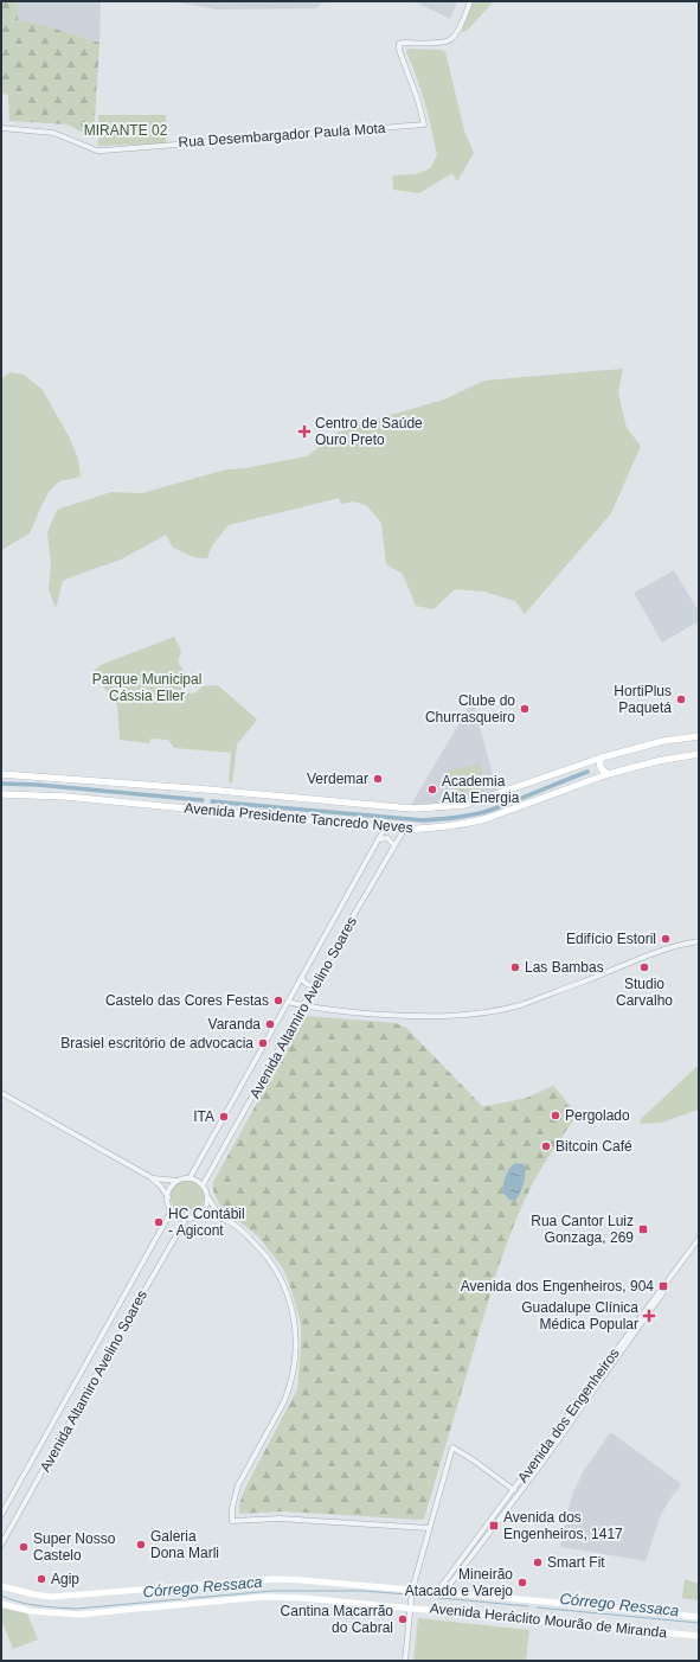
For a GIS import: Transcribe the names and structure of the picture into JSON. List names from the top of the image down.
{
  "streets": {
    "main road": ["Avenida Presidente Tancredo Neves", "Avenida Heráclito Mourão de Miranda"],
    "street": ["Rua Desembargador Paula Mota", "Avenida Altamiro Avelino Soares", "Avenida dos Engenheiros"]
  },
  "crossings": [
    ["Avenida Presidente Tancredo Neves", "Avenida Altamiro Avelino Soares"],
    ["Avenida dos Engenheiros", "Avenida Heráclito Mourão de Miranda"]
  ],
  "water": ["Córrego Ressaca"],
  "parks": ["MIRANTE 02", "Parque Municipal Cássia Eller"],
  "places": {
    "health": ["Centro de Saúde Ouro Preto", "Guadalupe Clínica Médica Popular"],
    "other": [
      "HortiPlus Paquetá",
      "Clube do Churrasqueiro",
      "Verdemar",
      "Academia Alta Energia",
      "Edifício Estoril",
      "Las Bambas",
      "Studio Carvalho",
      "Castelo das Cores Festas",
      "Varanda",
      "Brasiel escritório de advocacia",
      "Pergolado",
      "ITA",
      "Bitcoin Café",
      "HC Contábil - Agicont",
      "Galeria Dona Marli",
      "Super Nosso Castelo",
      "Smart Fit",
      "Agip",
      "Mineirão Atacado e Varejo",
      "Cantina Macarrão do Cabral"
    ],
    "transit": ["Rua Cantor Luiz Gonzaga, 269", "Avenida dos Engenheiros, 904", "Avenida dos Engenheiros, 1417"]
  }
}
